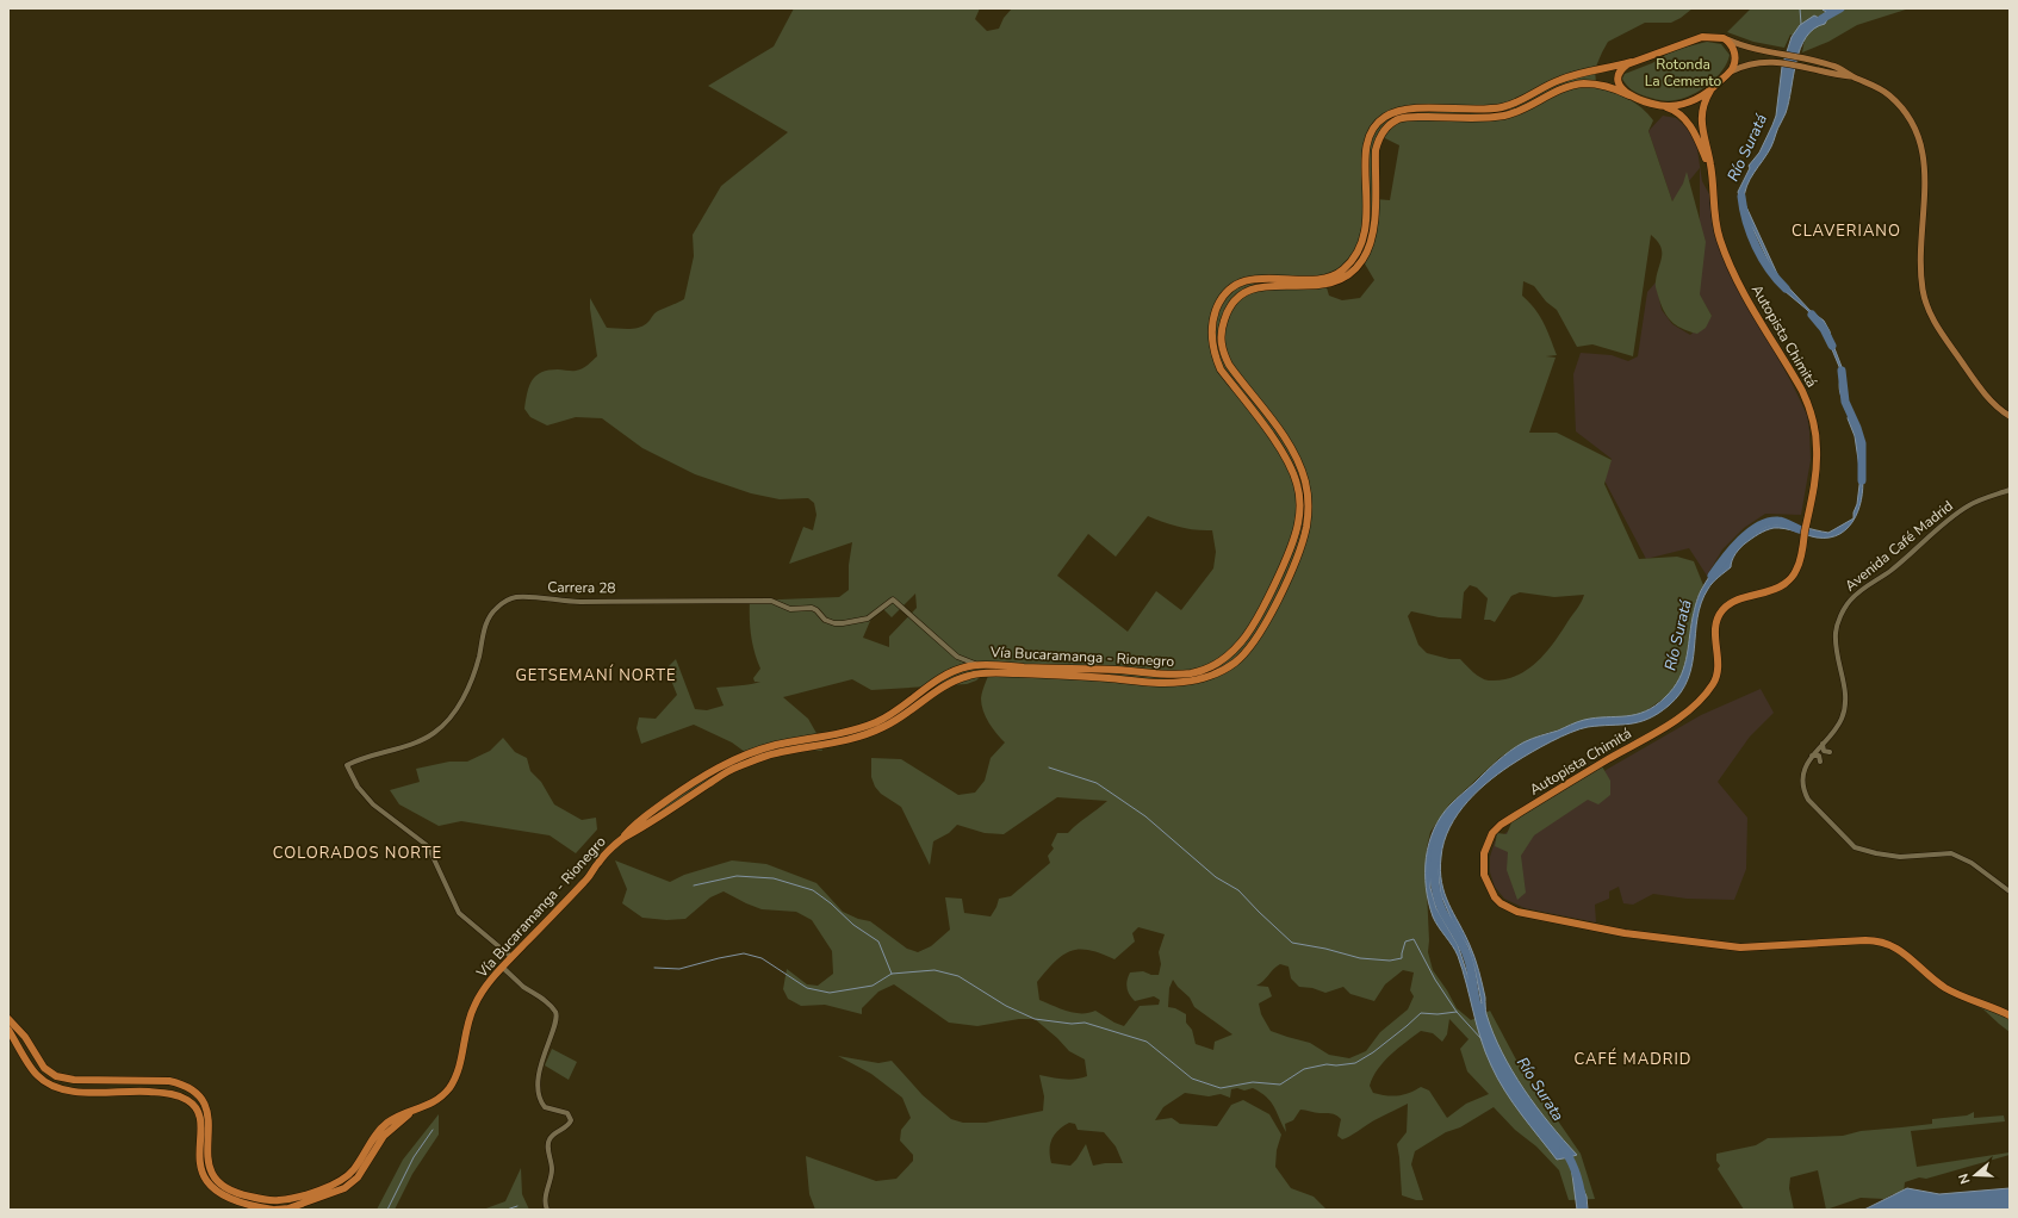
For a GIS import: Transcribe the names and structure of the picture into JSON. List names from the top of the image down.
{
  "streets": {
    "highway": ["Autopista Chimitá", "Vía Bucaramanga - Rionegro"],
    "street": ["Avenida Café Madrid", "Carrera 28"]
  },
  "crossings": [
    ["Carrera 28", "Vía Bucaramanga - Rionegro"]
  ],
  "districts": [
    "CLAVERIANO",
    "GETSEMANÍ NORTE",
    "COLORADOS NORTE",
    "CAFÉ MADRID"
  ],
  "water": ["Río Suratá", "Río Surata"],
  "parks": ["Rotonda La Cemento"],
  "north": "left"
}
